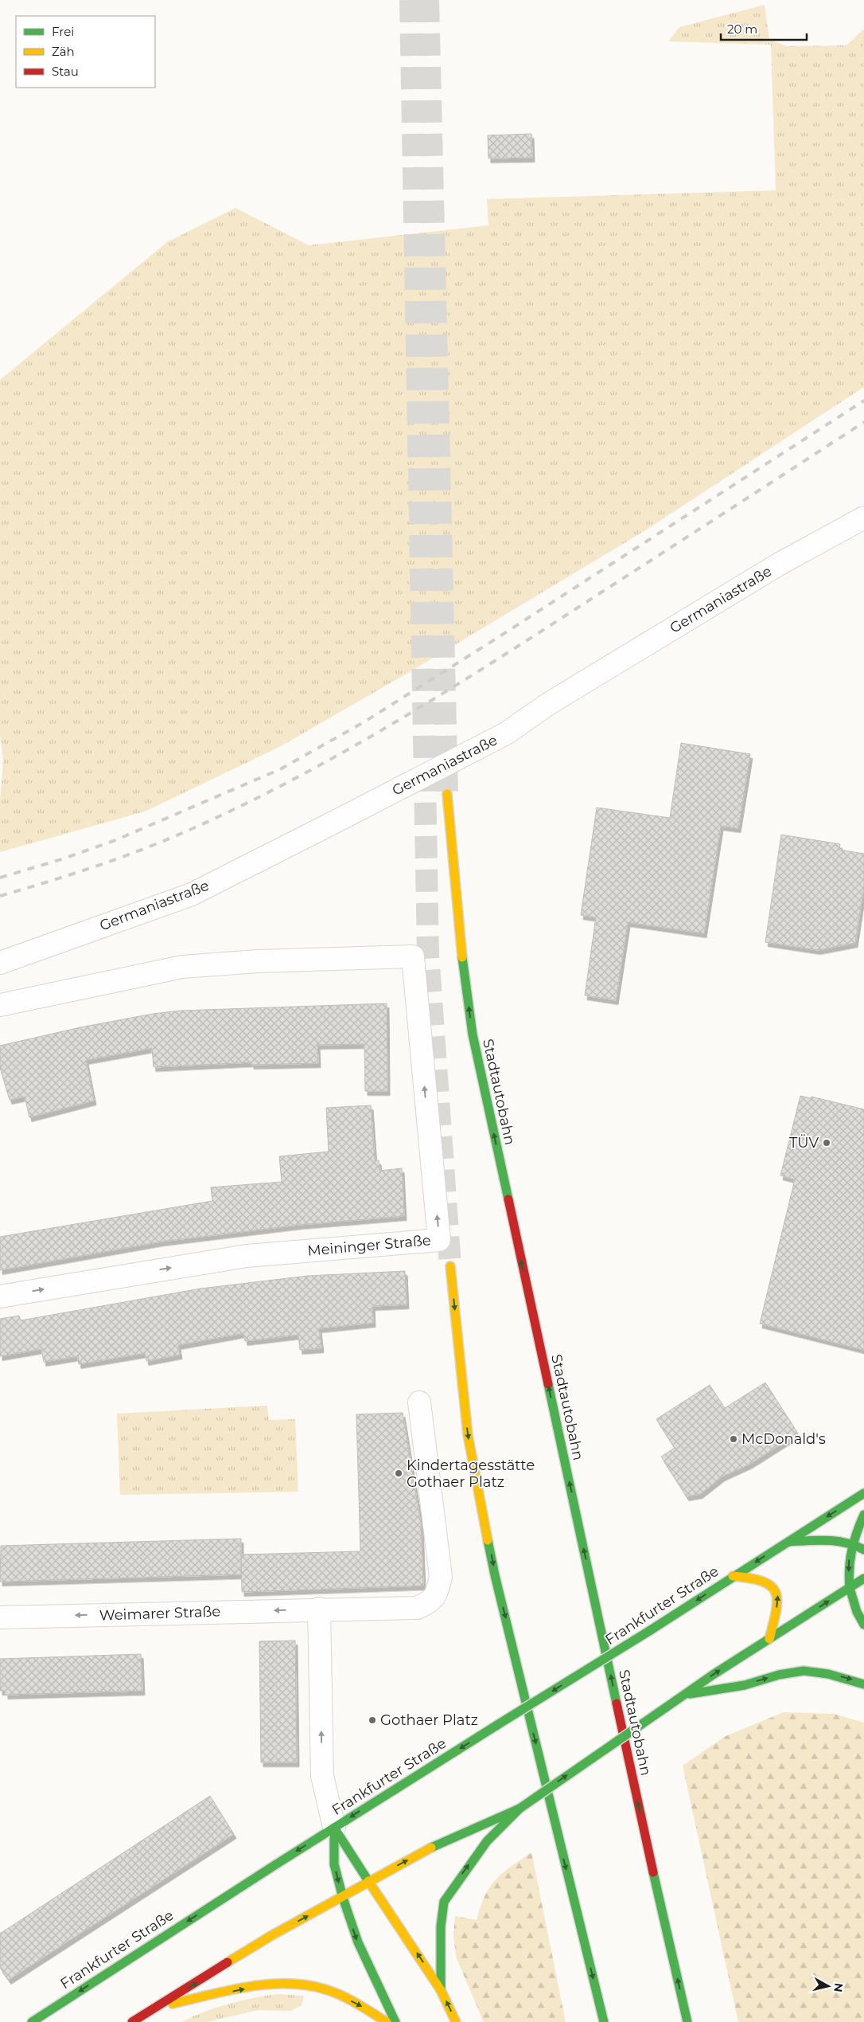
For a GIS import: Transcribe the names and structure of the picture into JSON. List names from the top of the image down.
{
  "streets": {
    "main road": ["Stadtautobahn", "Frankfurter Straße"],
    "street": ["Germaniastraße", "Meininger Straße", "Weimarer Straße"]
  },
  "one_way": ["Stadtautobahn", "Weimarer Straße"],
  "places": [
    "TÜV",
    "McDonald's",
    "Kindertagesstätte Gothaer Platz",
    "Gothaer Platz"
  ],
  "legend": ["Frei", "Zäh", "Stau"],
  "scale_bar": "20 m",
  "north": "right"
}
